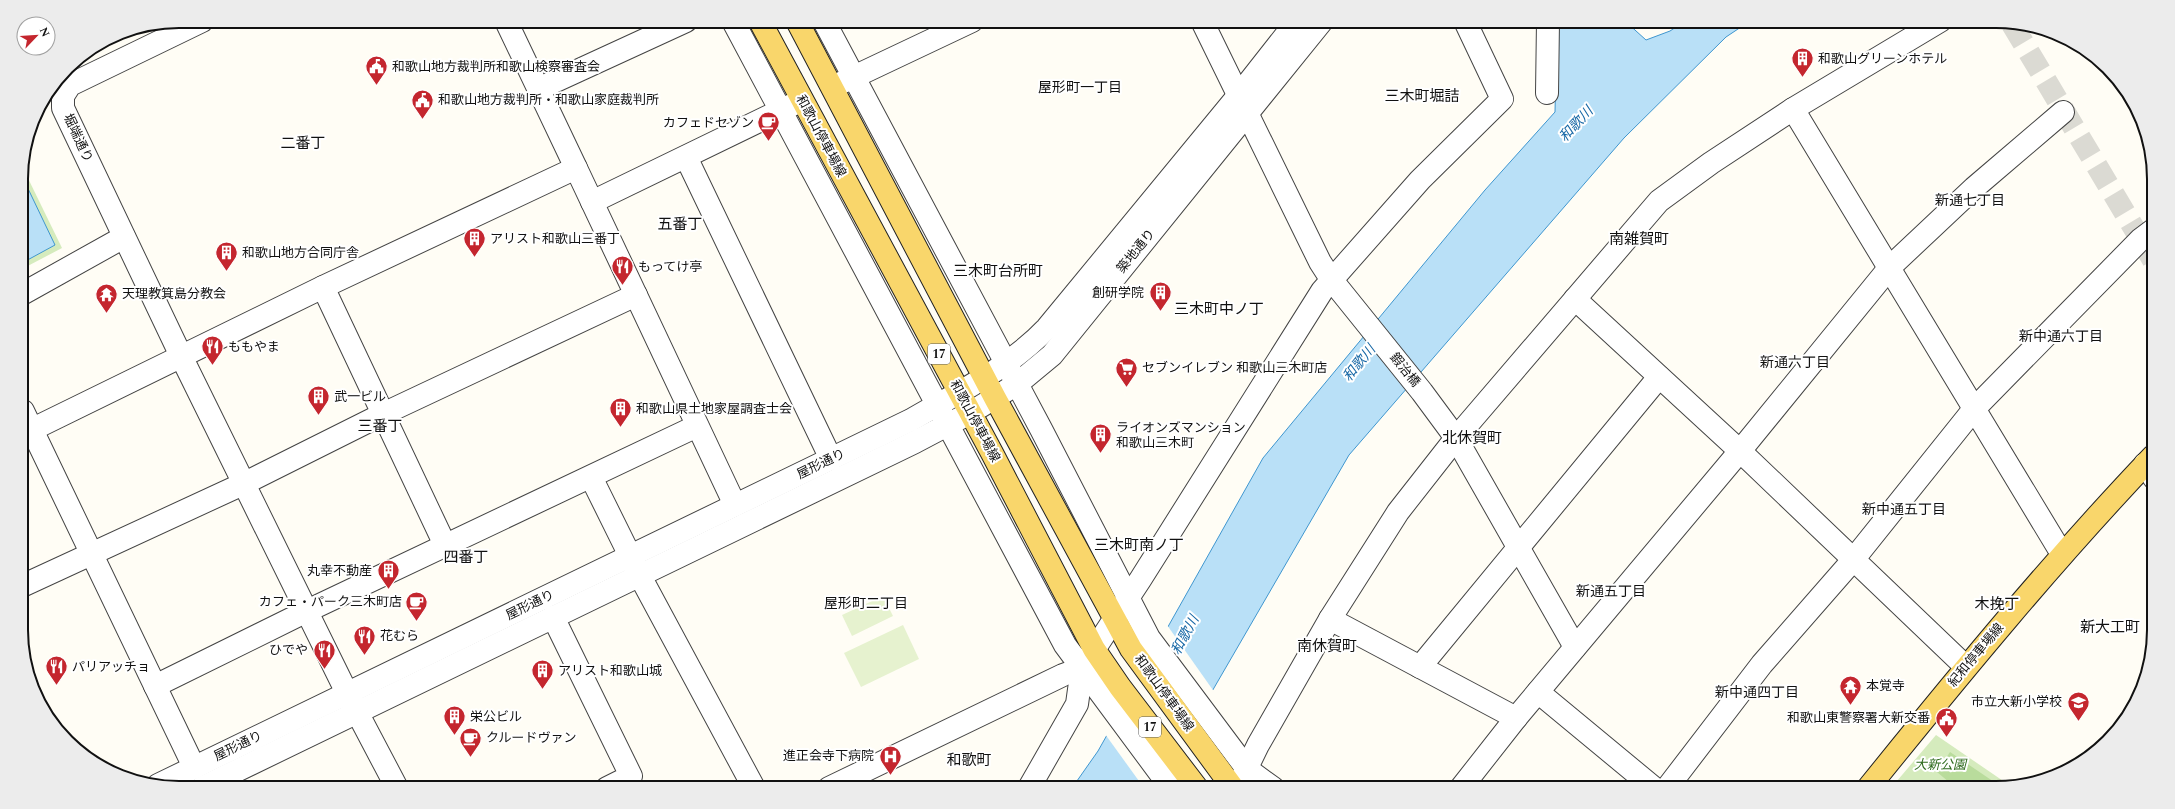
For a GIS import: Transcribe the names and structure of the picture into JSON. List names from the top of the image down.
{
  "streets": {
    "main road": ["和歌山停車場線", "17", "紀和停車場線"],
    "street": [
      "堀端通り",
      "築地通り",
      "鍜治橋",
      "屋形通り"
    ]
  },
  "crossings": [
    ["和歌山停車場線", "築地通り"],
    ["堀端通り", "屋形通り"],
    ["築地通り", "鍜治橋"],
    ["築地通り", "屋形通り"]
  ],
  "districts": [
    "屋形町一丁目",
    "三木町堀詰",
    "二番丁",
    "新通七丁目",
    "五番丁",
    "南雑賀町",
    "三木町台所町",
    "三木町中ノ丁",
    "新中通六丁目",
    "新通六丁目",
    "三番丁",
    "北休賀町",
    "新中通五丁目",
    "三木町南ノ丁",
    "四番丁",
    "新通五丁目",
    "屋形町二丁目",
    "木挽丁",
    "新大工町",
    "南休賀町",
    "新中通四丁目",
    "和歌町"
  ],
  "water": ["和歌川"],
  "parks": ["大新公園"],
  "places": {
    "building": [
      "和歌山グリーンホテル",
      "アリスト和歌山三番丁",
      "和歌山地方合同庁舎",
      "創研学院",
      "武一ビル",
      "和歌山県土地家屋調査士会",
      "ライオンズマンション 和歌山三木町",
      "丸幸不動産",
      "アリスト和歌山城",
      "栄公ビル"
    ],
    "public building": ["和歌山地方裁判所和歌山検察審査会", "和歌山地方裁判所・和歌山家庭裁判所", "和歌山東警察署大新交番"],
    "cafe": ["カフェドセゾン", "カフェ・パーク三木町店", "クルードヴァン"],
    "restaurant": [
      "もってけ亭",
      "ももやま",
      "花むら",
      "ひでや",
      "パリアッチョ"
    ],
    "temple": ["天理教箕島分教会", "本覚寺"],
    "supermarket": ["セブンイレブン 和歌山三木町店"],
    "school or university": ["市立大新小学校"],
    "hospital": ["進正会寺下病院"]
  },
  "north": "top right"
}
